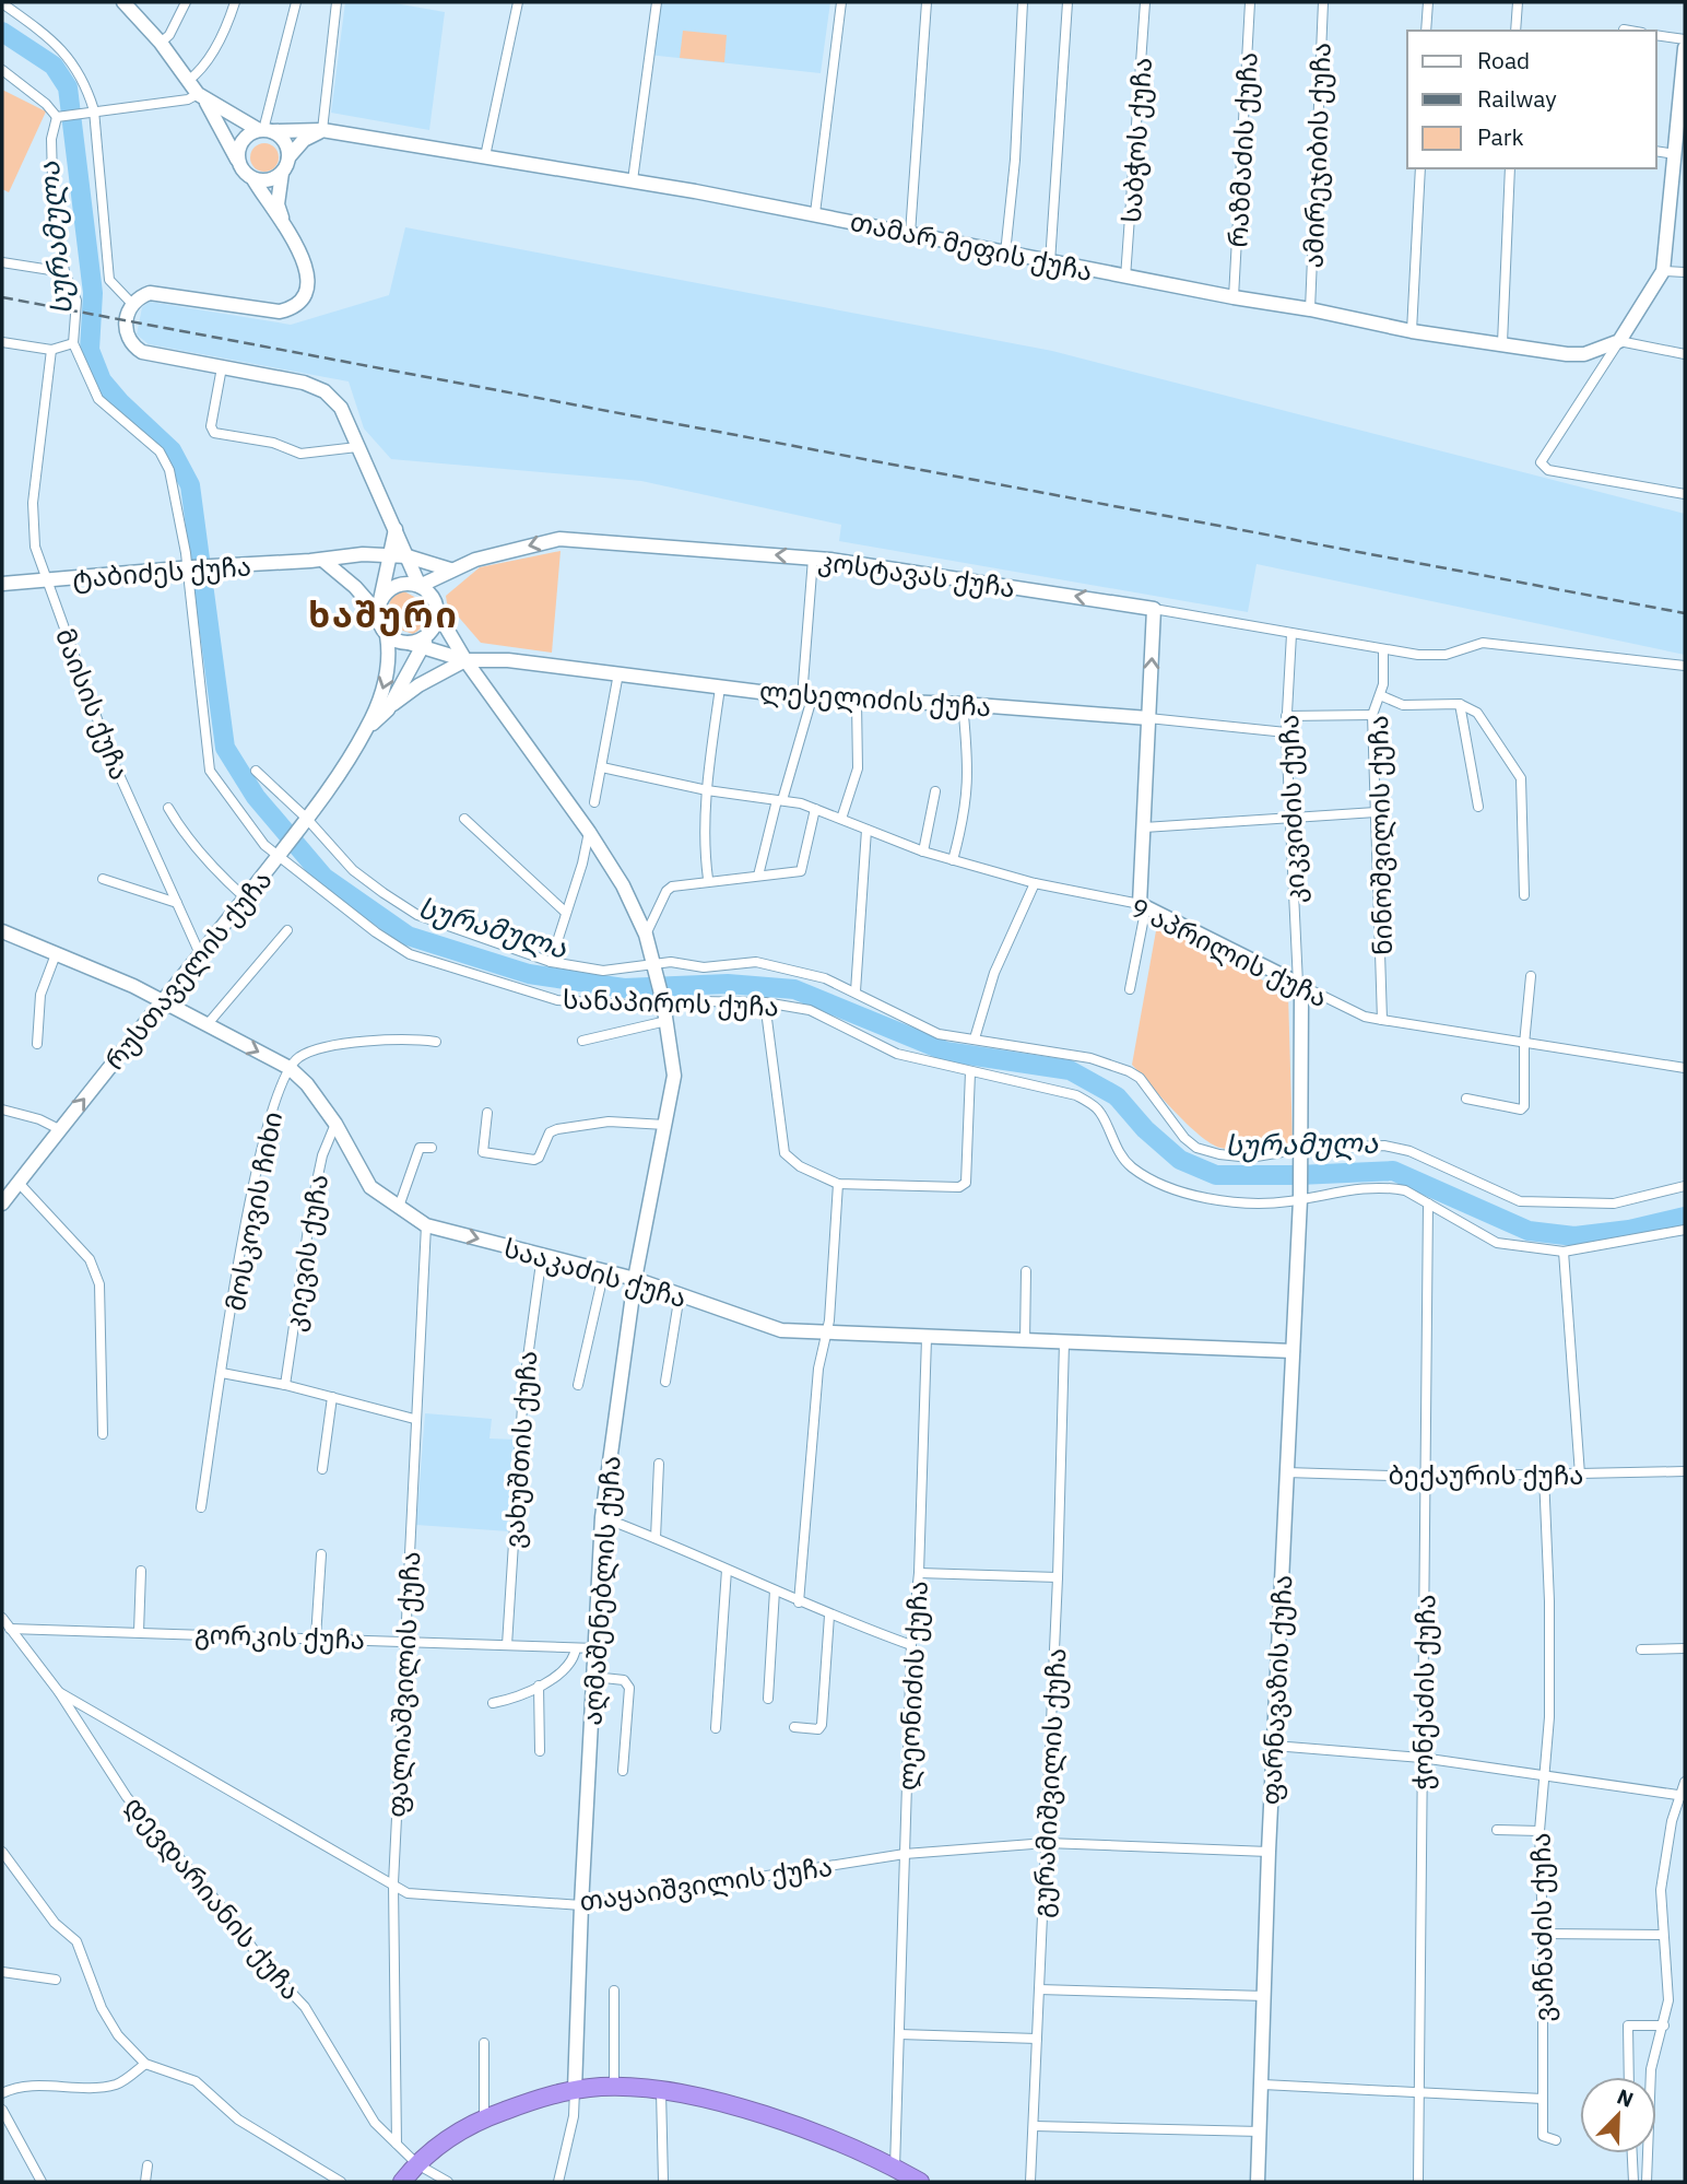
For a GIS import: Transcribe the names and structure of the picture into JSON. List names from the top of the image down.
{
  "streets": {
    "street": [
      "საბჭოს ქუჩა",
      "რაზმაძის ქუჩა",
      "ამირეჯიბის ქუჩა",
      "თამარ მეფის ქუჩა",
      "ტაბიძეს ქუჩა",
      "კოსტავას ქუჩა",
      "ლესელიძის ქუჩა",
      "მაისის ქუჩა",
      "კიკვიძის ქუჩა",
      "ნინოშვილის ქუჩა",
      "9 აპრილის ქუჩა",
      "რუსთაველის ქუჩა",
      "სანაპიროს ქუჩა",
      "მოსკოვის ჩიხი",
      "კიევის ქუჩა",
      "სააკაძის ქუჩა",
      "ვახუშთის ქუჩა",
      "ბექაურის ქუჩა",
      "აღმაშენებლის ქუჩა",
      "გორკის ქუჩა",
      "ფალიაშვილის ქუჩა",
      "ლეონიძის ქუჩა",
      "ფარნავაზის ქუჩა",
      "ჭონქაძის ქუჩა",
      "გურამიშვილის ქუჩა",
      "თაყაიშვილის ქუჩა",
      "დევდარიანის ქუჩა",
      "ვაჩნაძის ქუჩა"
    ]
  },
  "crossings": [
    ["საბჭოს ქუჩა", "თამარ მეფის ქუჩა"],
    ["რაზმაძის ქუჩა", "თამარ მეფის ქუჩა"],
    ["ამირეჯიბის ქუჩა", "თამარ მეფის ქუჩა"],
    ["ტაბიძეს ქუჩა", "მაისის ქუჩა"],
    ["ტაბიძეს ქუჩა", "სანაპიროს ქუჩა"],
    ["კოსტავას ქუჩა", "კიკვიძის ქუჩა"],
    ["კოსტავას ქუჩა", "ნინოშვილის ქუჩა"],
    ["კოსტავას ქუჩა", "რუსთაველის ქუჩა"],
    ["ლესელიძის ქუჩა", "კიკვიძის ქუჩა"],
    ["მაისის ქუჩა", "რუსთაველის ქუჩა"],
    ["კიკვიძის ქუჩა", "9 აპრილის ქუჩა"],
    ["ნინოშვილის ქუჩა", "9 აპრილის ქუჩა"],
    ["რუსთაველის ქუჩა", "სანაპიროს ქუჩა"],
    ["რუსთაველის ქუჩა", "სააკაძის ქუჩა"],
    ["სანაპიროს ქუჩა", "აღმაშენებლის ქუჩა"],
    ["სანაპიროს ქუჩა", "ფარნავაზის ქუჩა"],
    ["სანაპიროს ქუჩა", "ჭონქაძის ქუჩა"],
    ["მოსკოვის ჩიხი", "სააკაძის ქუჩა"],
    ["კიევის ქუჩა", "სააკაძის ქუჩა"],
    ["სააკაძის ქუჩა", "ვახუშთის ქუჩა"],
    ["სააკაძის ქუჩა", "აღმაშენებლის ქუჩა"],
    ["სააკაძის ქუჩა", "ფალიაშვილის ქუჩა"],
    ["სააკაძის ქუჩა", "ლეონიძის ქუჩა"],
    ["სააკაძის ქუჩა", "ფარნავაზის ქუჩა"],
    ["სააკაძის ქუჩა", "გურამიშვილის ქუჩა"],
    ["ვახუშთის ქუჩა", "გორკის ქუჩა"],
    ["ბექაურის ქუჩა", "ფარნავაზის ქუჩა"],
    ["ბექაურის ქუჩა", "ჭონქაძის ქუჩა"],
    ["ბექაურის ქუჩა", "ვაჩნაძის ქუჩა"],
    ["აღმაშენებლის ქუჩა", "გორკის ქუჩა"],
    ["აღმაშენებლის ქუჩა", "თაყაიშვილის ქუჩა"],
    ["გორკის ქუჩა", "ფალიაშვილის ქუჩა"],
    ["გორკის ქუჩა", "დევდარიანის ქუჩა"],
    ["ფალიაშვილის ქუჩა", "თაყაიშვილის ქუჩა"],
    ["ფალიაშვილის ქუჩა", "დევდარიანის ქუჩა"],
    ["ლეონიძის ქუჩა", "თაყაიშვილის ქუჩა"],
    ["ფარნავაზის ქუჩა", "თაყაიშვილის ქუჩა"],
    ["გურამიშვილის ქუჩა", "თაყაიშვილის ქუჩა"],
    ["თაყაიშვილის ქუჩა", "დევდარიანის ქუჩა"]
  ],
  "one_way": ["კოსტავას ქუჩა"],
  "districts": ["ხაშური"],
  "water": ["სურამულა"],
  "legend": ["Road", "Railway", "Park"],
  "north": "top right"
}
